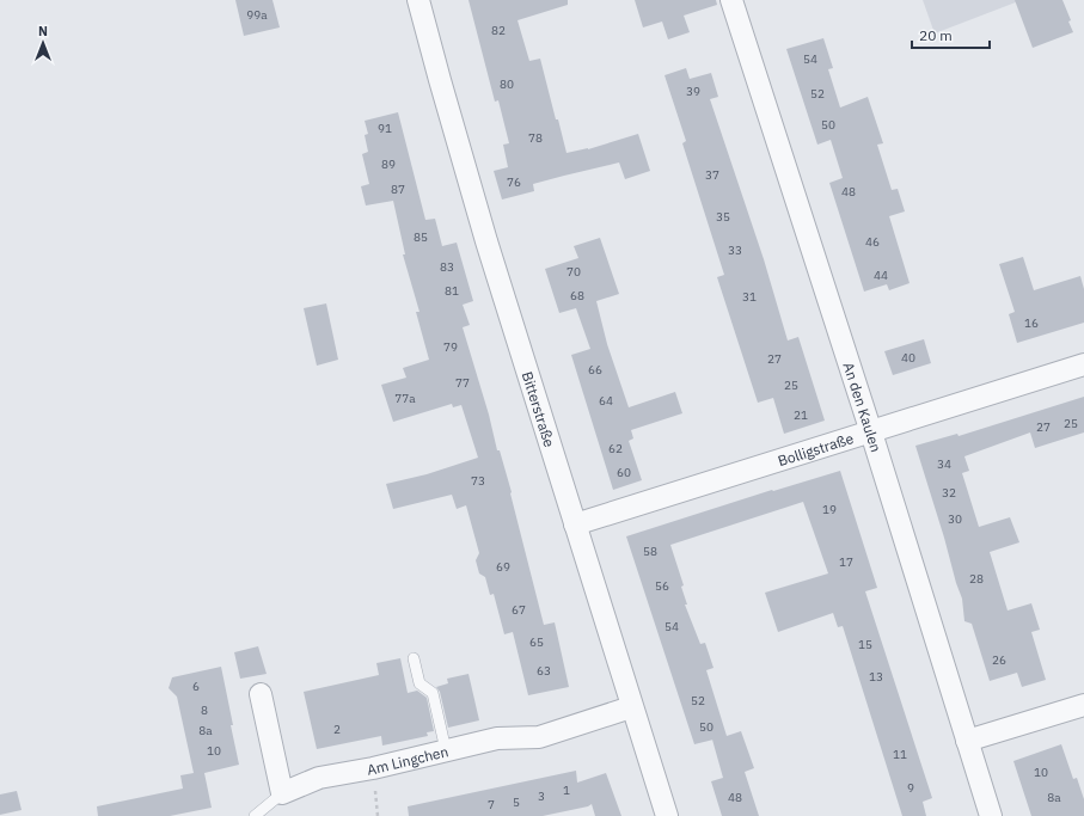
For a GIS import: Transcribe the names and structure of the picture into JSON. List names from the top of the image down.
{
  "streets": {
    "street": [
      "An den Kaulen",
      "Bitterstraße",
      "Bolligstraße",
      "Am Lingchen"
    ]
  },
  "crossings": [
    ["An den Kaulen", "Bolligstraße"],
    ["Bitterstraße", "Bolligstraße"],
    ["Bitterstraße", "Am Lingchen"]
  ],
  "house_numbers": [
    "99a",
    "82",
    "54",
    "80",
    "39",
    "52",
    "50",
    "91",
    "78",
    "89",
    "37",
    "76",
    "87",
    "48",
    "35",
    "85",
    "46",
    "33",
    "83",
    "70",
    "44",
    "81",
    "68",
    "31",
    "16",
    "79",
    "40",
    "27",
    "66",
    "77",
    "25",
    "77a",
    "64",
    "21",
    "25",
    "27",
    "62",
    "34",
    "60",
    "73",
    "32",
    "19",
    "30",
    "58",
    "17",
    "69",
    "28",
    "56",
    "67",
    "54",
    "65",
    "15",
    "26",
    "63",
    "13",
    "6",
    "52",
    "8",
    "50",
    "2",
    "8a",
    "10",
    "11",
    "10",
    "9",
    "1",
    "3",
    "48",
    "8a",
    "5",
    "7"
  ],
  "scale_bar": "20 m",
  "north": "top"
}
